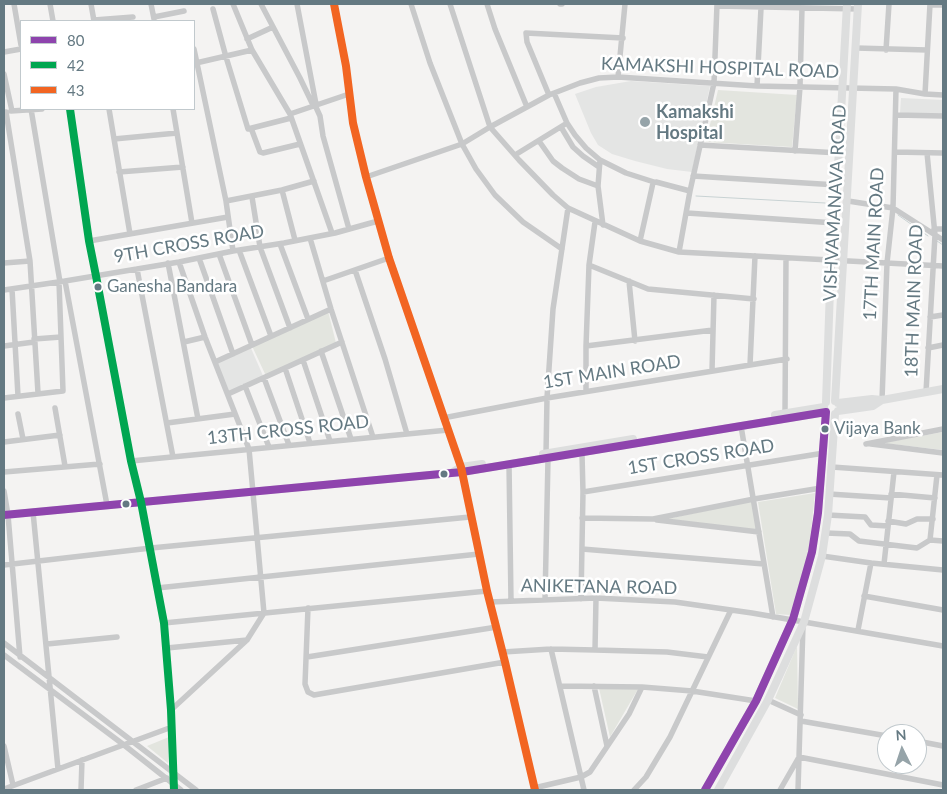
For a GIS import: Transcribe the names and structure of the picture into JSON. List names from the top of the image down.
{
  "streets": {
    "main road": ["VISHVAMANAVA ROAD"],
    "street": [
      "KAMAKSHI HOSPITAL ROAD",
      "9TH CROSS ROAD",
      "17TH MAIN ROAD",
      "18TH MAIN ROAD",
      "1ST MAIN ROAD",
      "13TH CROSS ROAD",
      "1ST CROSS ROAD",
      "ANIKETANA ROAD"
    ]
  },
  "crossings": [
    ["KAMAKSHI HOSPITAL ROAD", "VISHVAMANAVA ROAD"],
    ["KAMAKSHI HOSPITAL ROAD", "17TH MAIN ROAD"],
    ["VISHVAMANAVA ROAD", "1ST CROSS ROAD"],
    ["VISHVAMANAVA ROAD", "ANIKETANA ROAD"],
    ["1ST MAIN ROAD", "1ST CROSS ROAD"]
  ],
  "places": ["Kamakshi Hospital", "Ganesha Bandara", "Vijaya Bank"],
  "lines": ["transit line 43", "transit line 42", "transit line 80"],
  "legend": ["80", "42", "43"],
  "north": "top"
}
